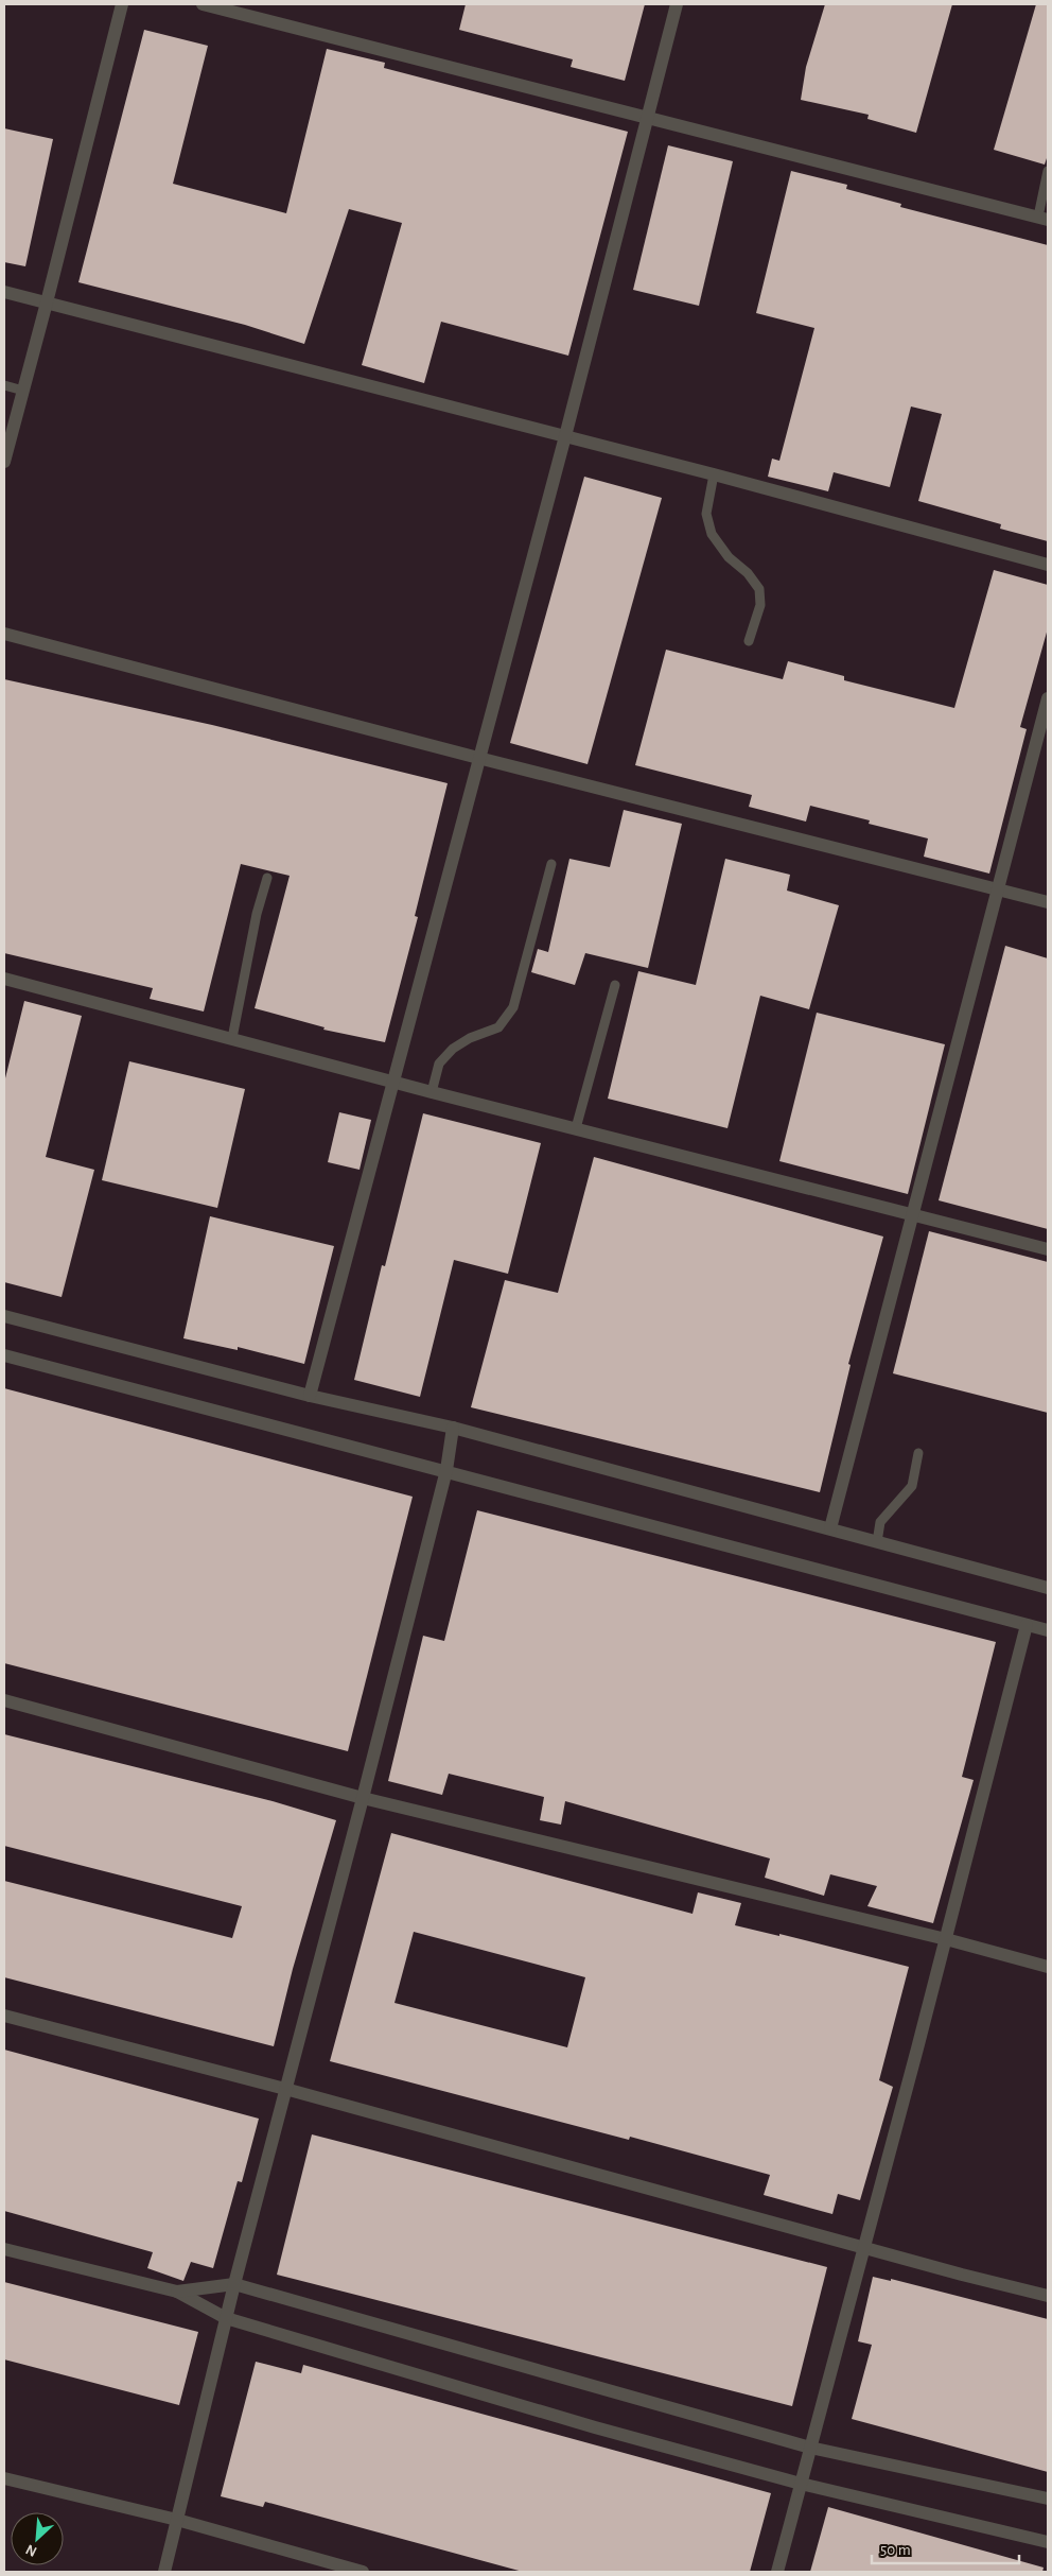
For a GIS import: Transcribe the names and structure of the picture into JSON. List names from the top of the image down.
{
  "scale_bar": "50 m",
  "north": "bottom left"
}
